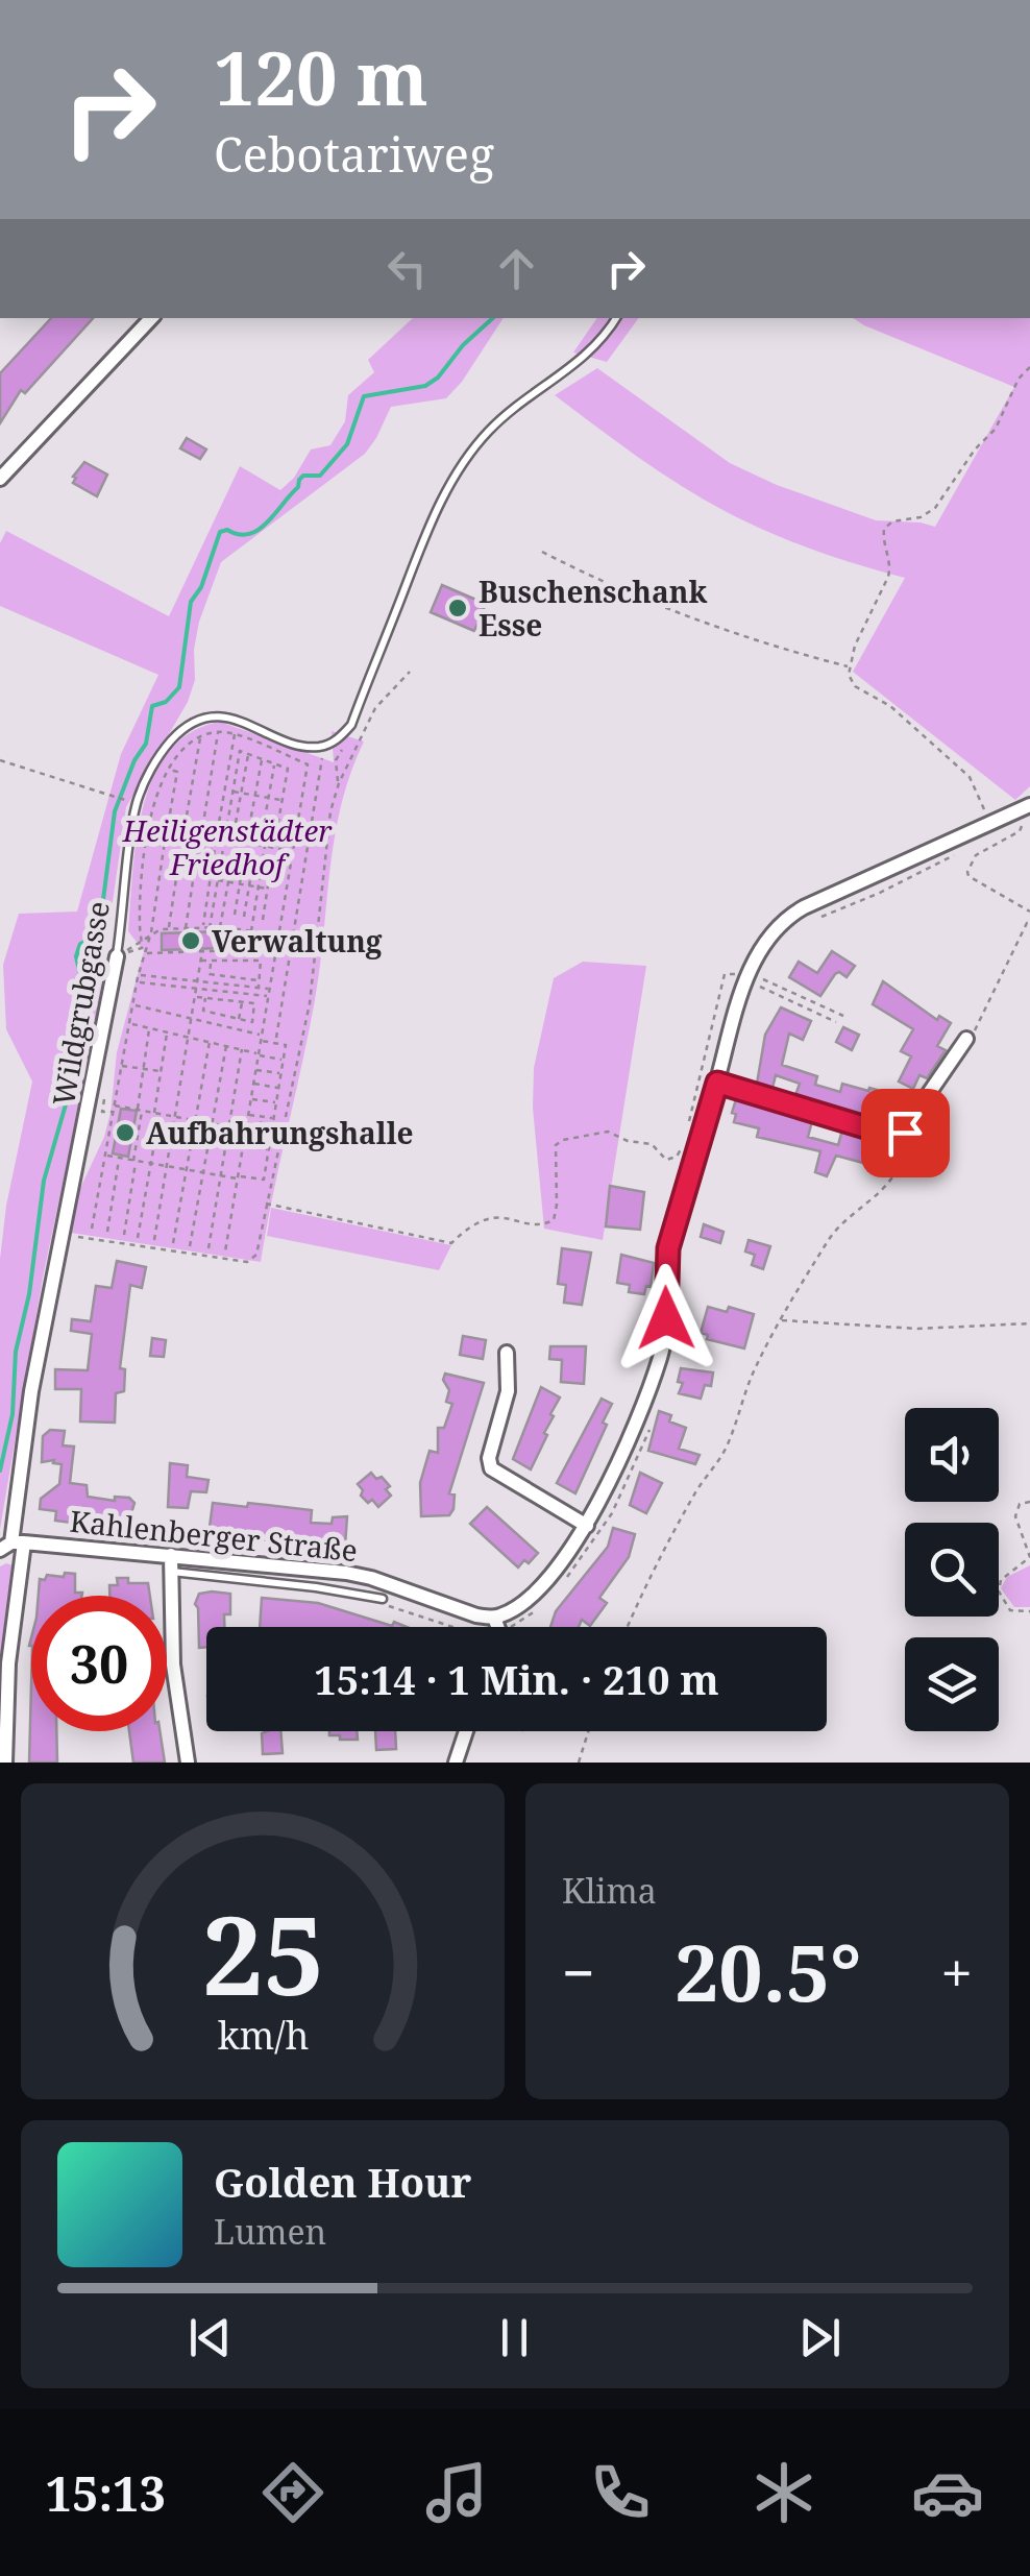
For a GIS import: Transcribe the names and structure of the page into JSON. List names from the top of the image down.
{
  "streets": {
    "street": ["Wildgrubgasse", "Kahlenberger Straße"]
  },
  "crossings": [
    ["Wildgrubgasse", "Kahlenberger Straße"]
  ],
  "parks": ["Heiligenstädter Friedhof"],
  "places": ["Buschenschank Esse", "Verwaltung", "Aufbahrungshalle"],
  "page": {
    "turn": ["120 m", "Cebotariweg"],
    "limit": "30",
    "trip": "15:14 · 1 Min. · 210 m",
    "tile": "Klima",
    "heat": ["−", "20.5°", "+"],
    "song": ["Golden Hour", "Lumen"],
    "tabs": "15:13",
    "gauge": ["25", "km/h"]
  }
}
